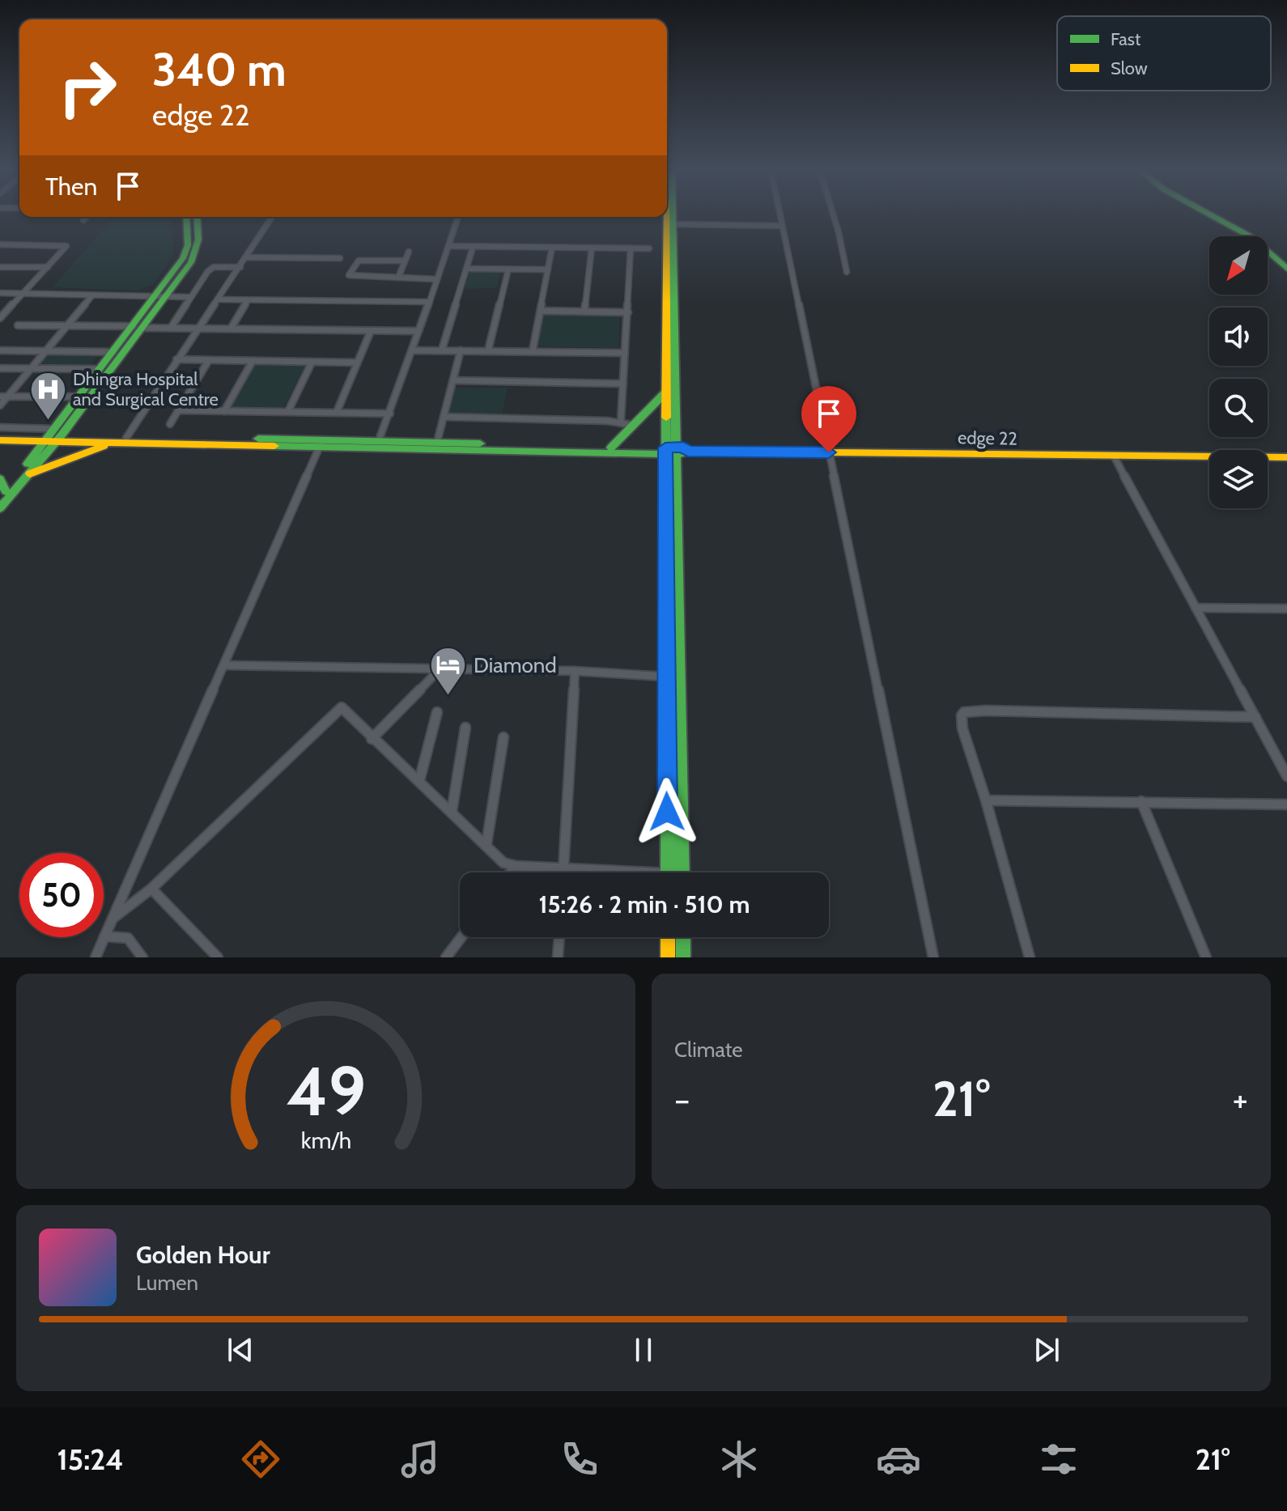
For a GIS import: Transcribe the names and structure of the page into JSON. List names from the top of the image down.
{
  "streets": {
    "main road": ["edge 22"]
  },
  "places": {
    "hospital": ["Dhingra Hospital and Surgical Centre"],
    "hotel": ["Diamond"]
  },
  "legend": ["Fast", "Slow"],
  "north": "bottom left",
  "page": {
    "turn": ["340 m", "edge 22"],
    "then": "Then",
    "limit": "50",
    "trip": "15:26 · 2 min · 510 m",
    "tile": "Climate",
    "heat": ["−", "21°", "+"],
    "song": ["Golden Hour", "Lumen"],
    "tabs": ["15:24", "21°"],
    "gauge": ["49", "km/h"]
  }
}
